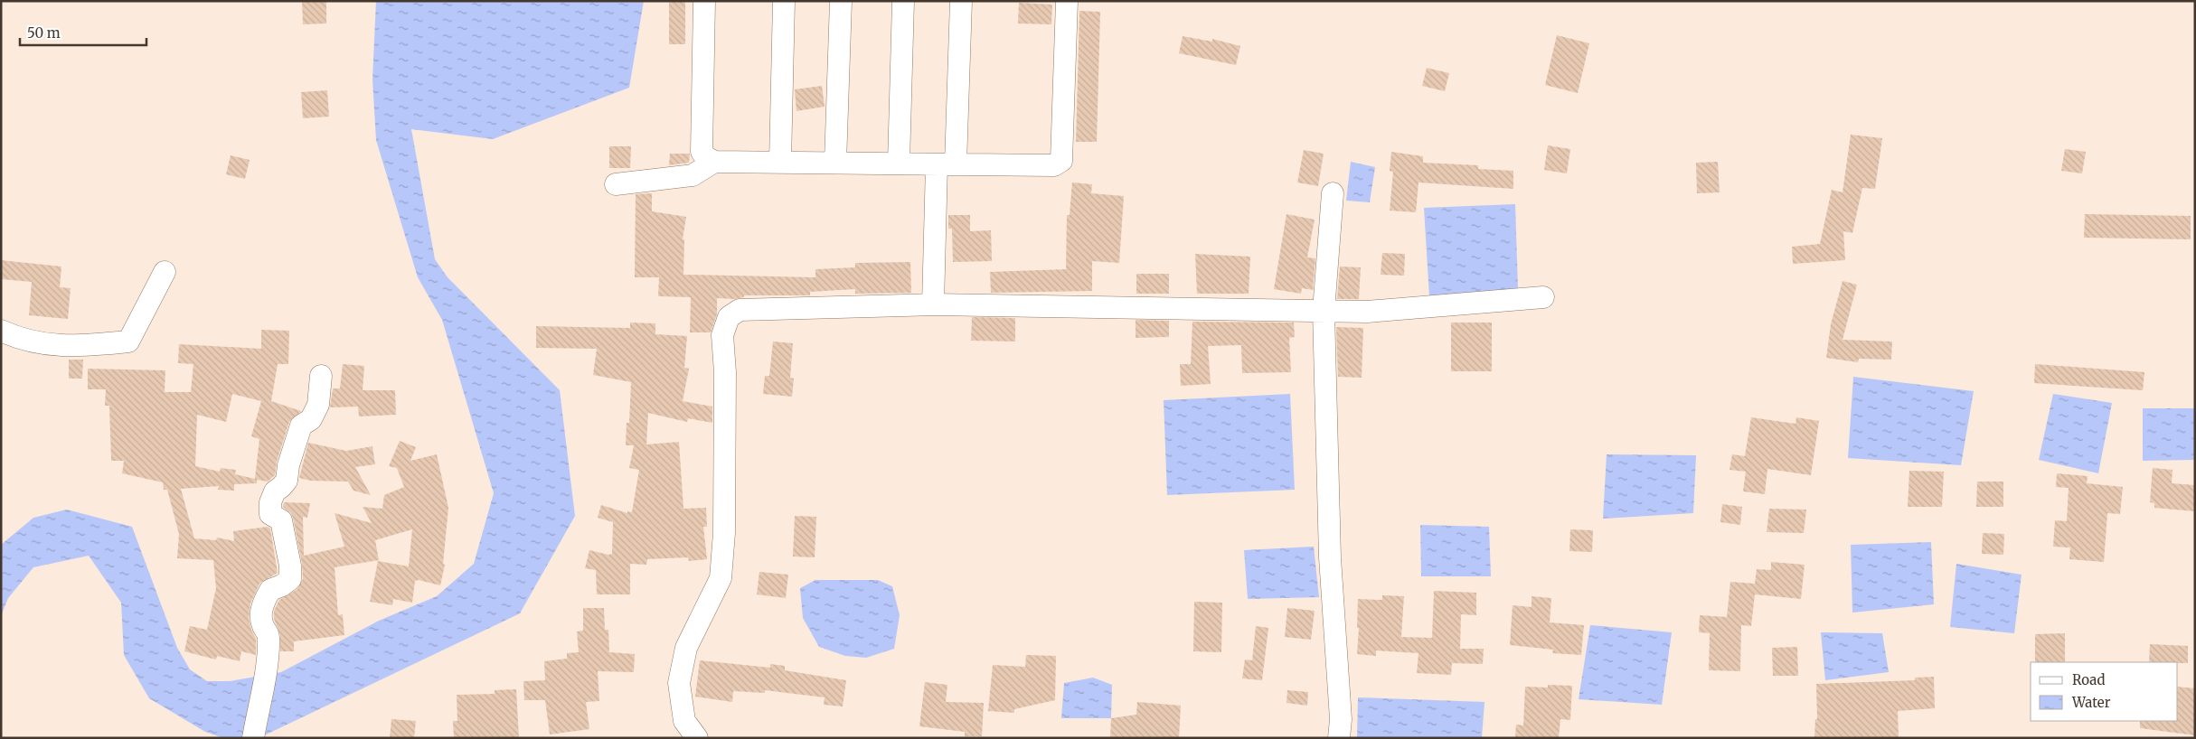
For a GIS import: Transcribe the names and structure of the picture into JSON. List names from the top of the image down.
{
  "legend": ["Road", "Water"],
  "scale_bar": "50 m"
}
